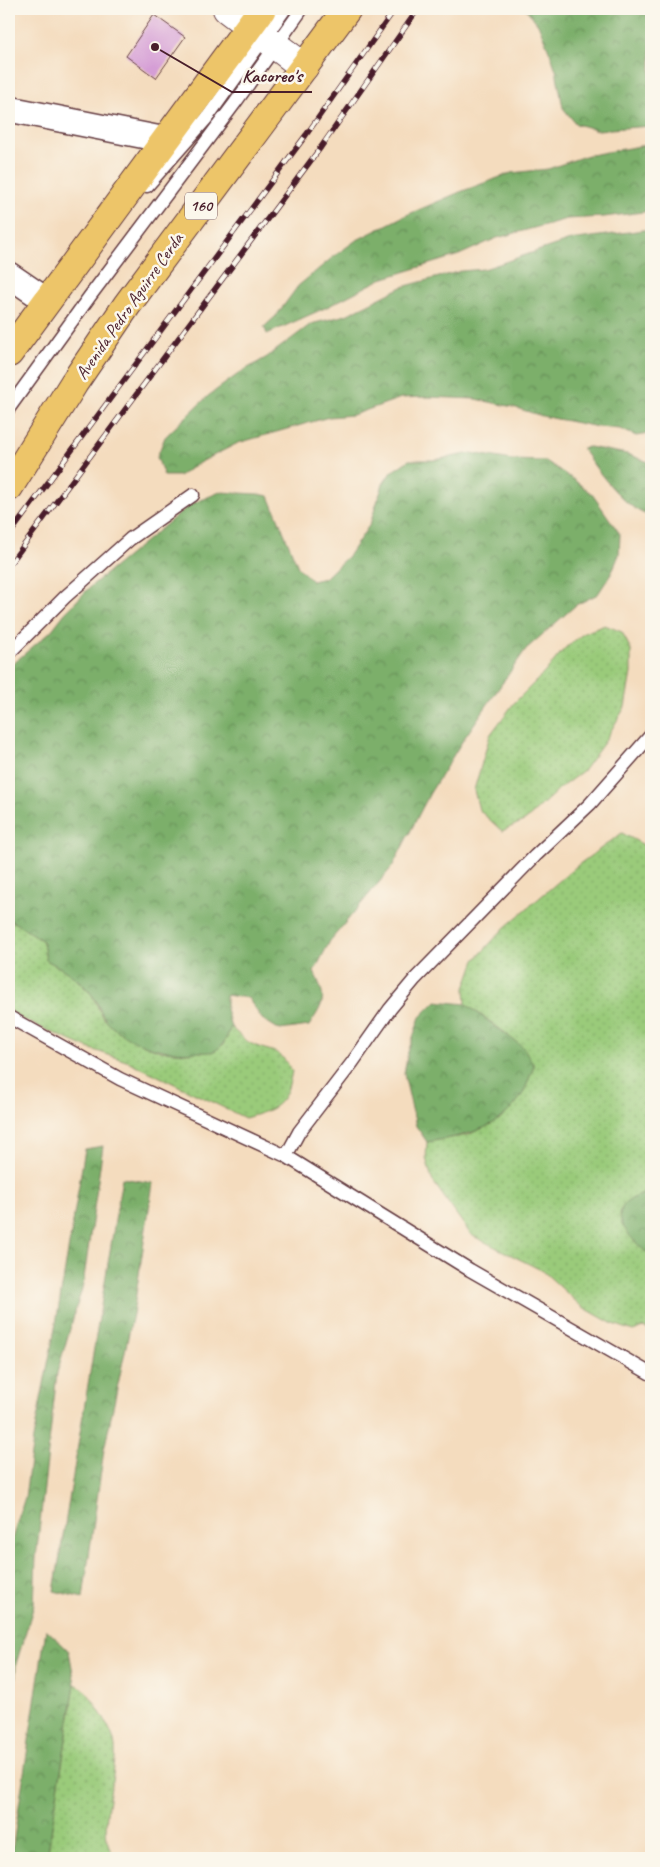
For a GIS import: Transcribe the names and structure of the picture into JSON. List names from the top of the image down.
{
  "streets": {
    "highway": ["160", "Avenida Pedro Aguirre Cerda"]
  },
  "places": ["Kacoreo's"]
}
